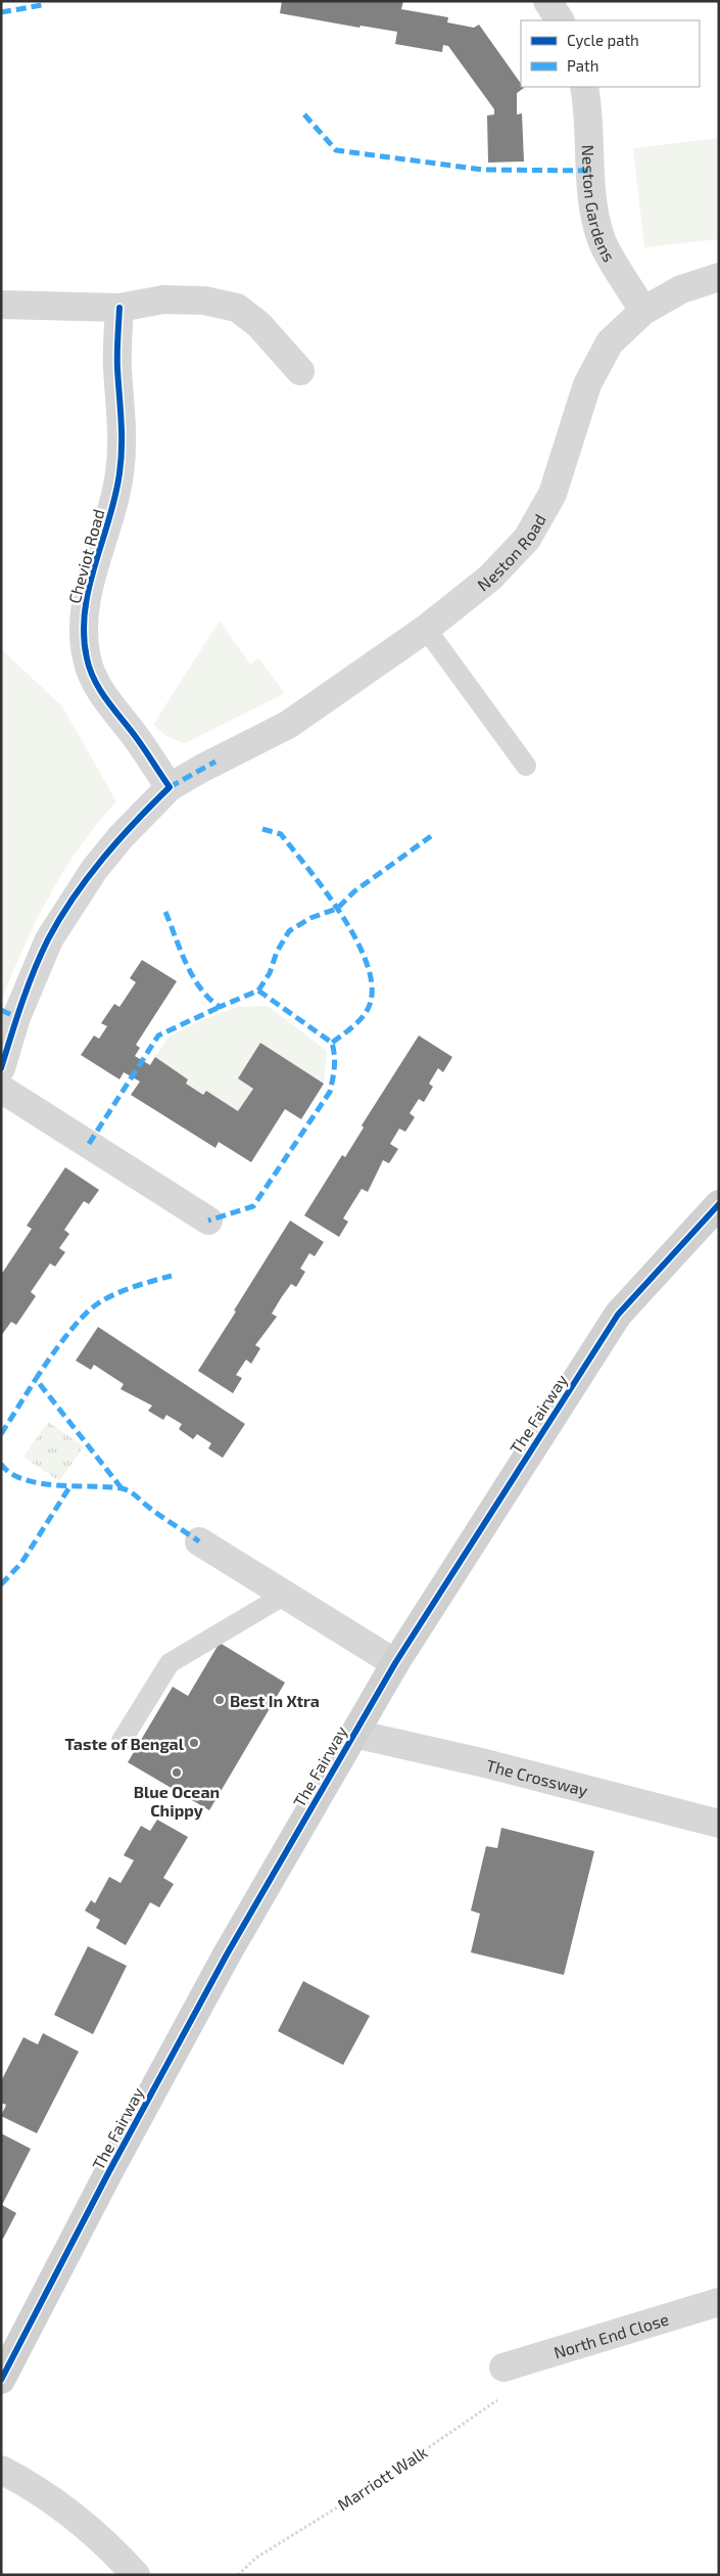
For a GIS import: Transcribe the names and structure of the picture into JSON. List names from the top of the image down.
{
  "streets": {
    "street": [
      "Neston Gardens",
      "Neston Road",
      "Cheviot Road",
      "The Fairway",
      "The Crossway",
      "North End Close"
    ],
    "path": ["Marriott Walk"]
  },
  "crossings": [
    ["Neston Gardens", "Neston Road"],
    ["Neston Road", "Cheviot Road"],
    ["The Fairway", "The Crossway"],
    ["North End Close", "Marriott Walk"]
  ],
  "places": ["Best In Xtra", "Taste of Bengal", "Blue Ocean Chippy"],
  "legend": ["Cycle path", "Path"]
}
